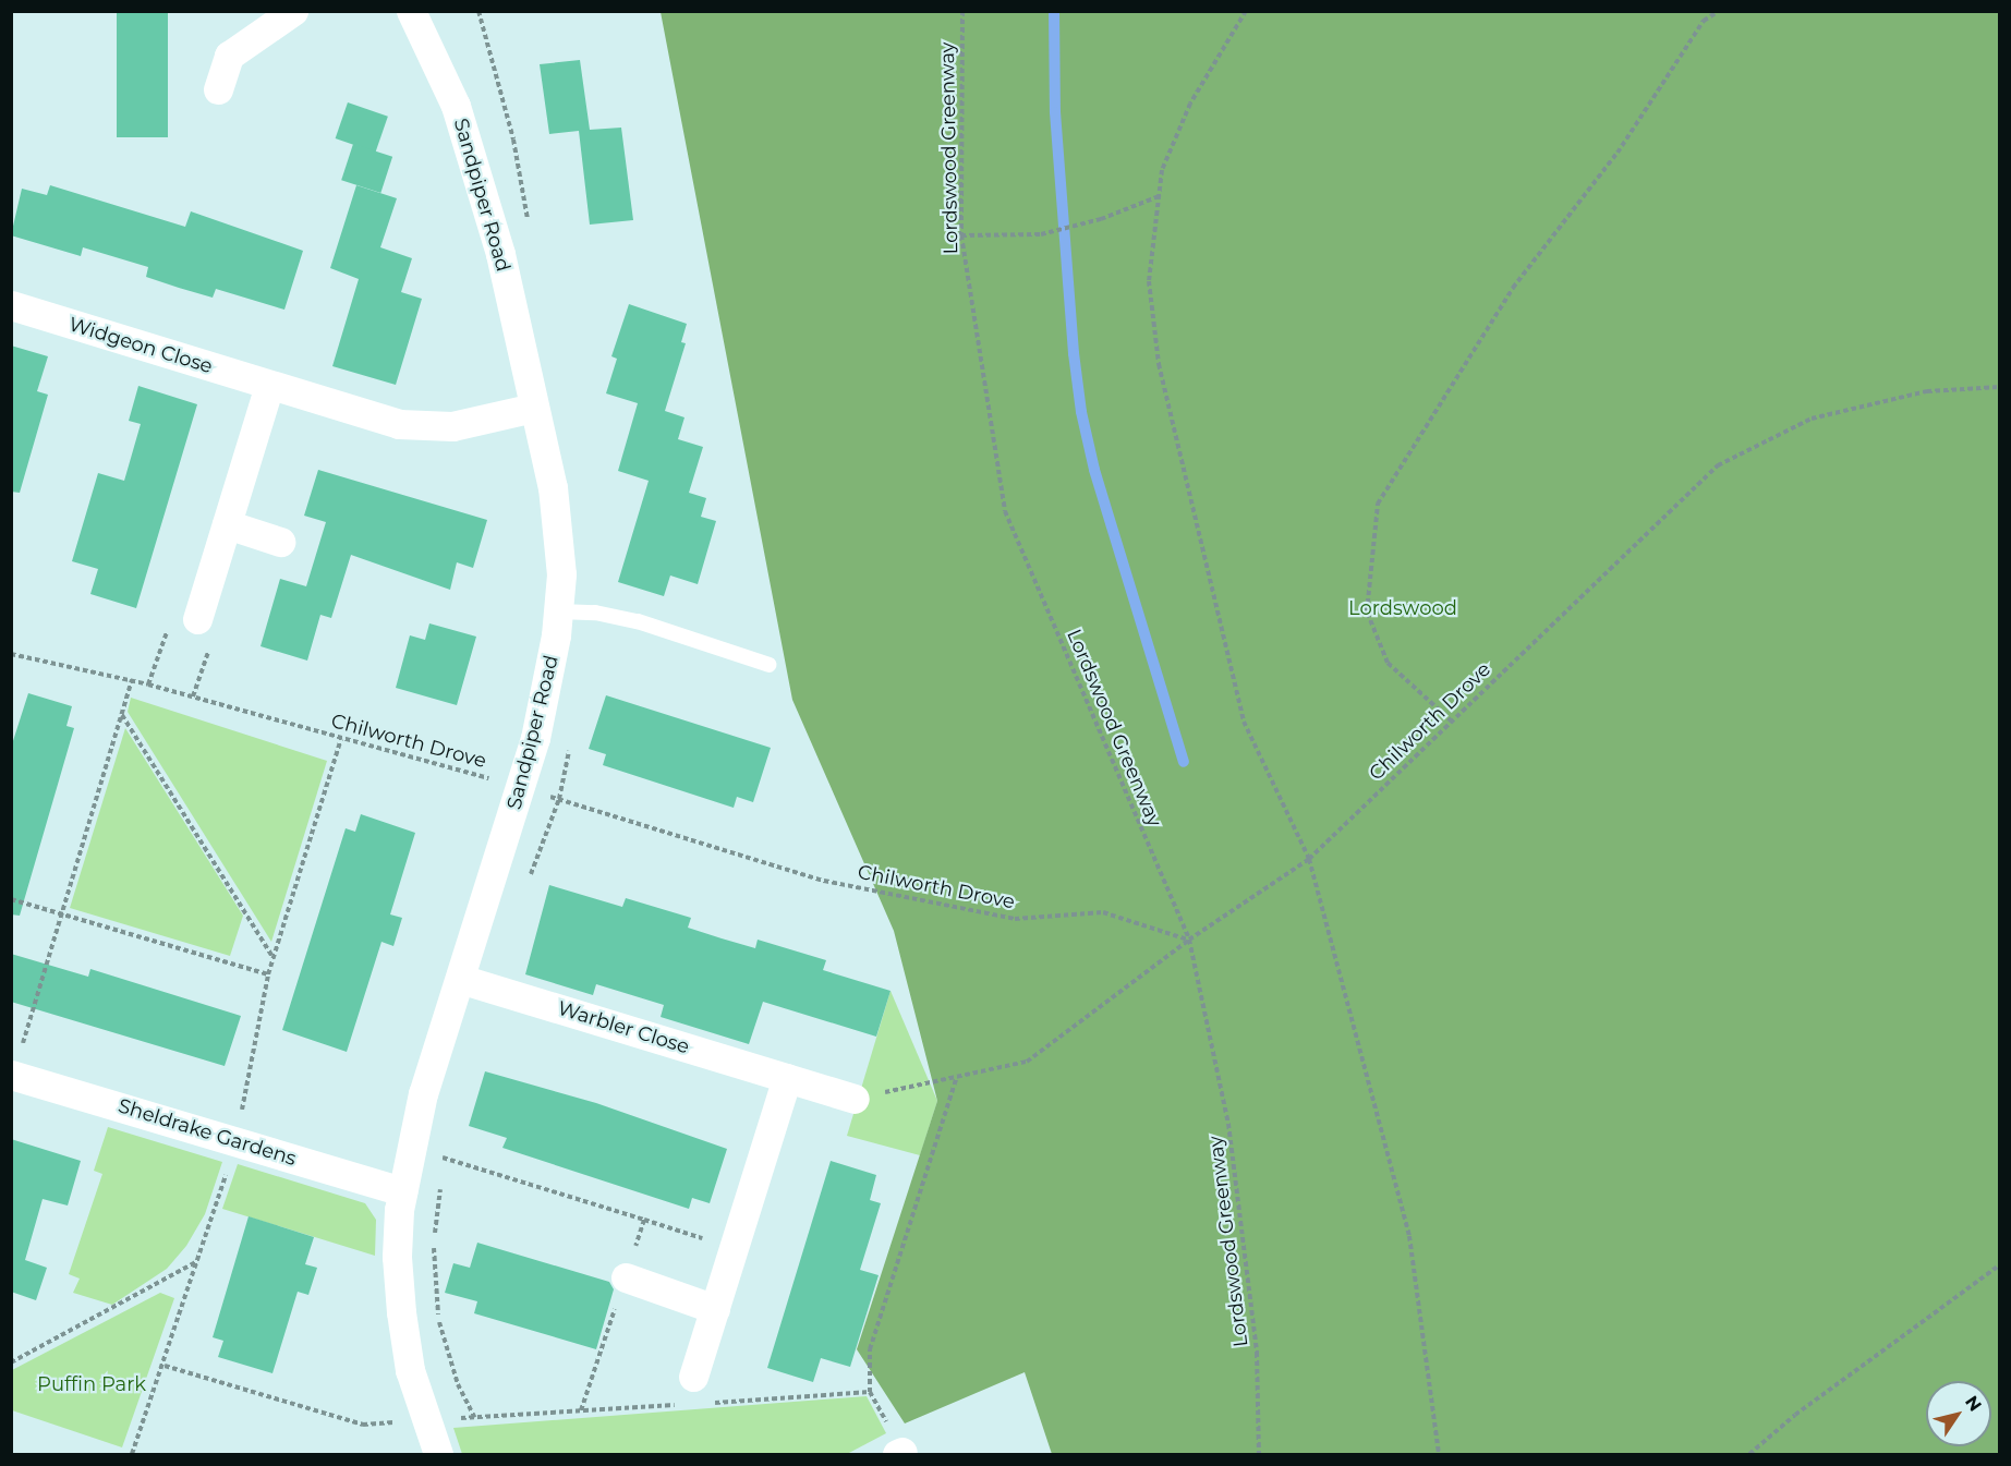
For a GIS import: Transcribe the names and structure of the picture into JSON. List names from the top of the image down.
{
  "streets": {
    "street": [
      "Sandpiper Road",
      "Widgeon Close",
      "Warbler Close",
      "Sheldrake Gardens"
    ],
    "path": ["Lordswood Greenway", "Chilworth Drove"]
  },
  "crossings": [
    ["Lordswood Greenway", "Chilworth Drove"],
    ["Sandpiper Road", "Widgeon Close"],
    ["Sandpiper Road", "Chilworth Drove"],
    ["Sandpiper Road", "Warbler Close"],
    ["Sandpiper Road", "Sheldrake Gardens"]
  ],
  "parks": ["Lordswood", "Puffin Park"],
  "north": "top right"
}
